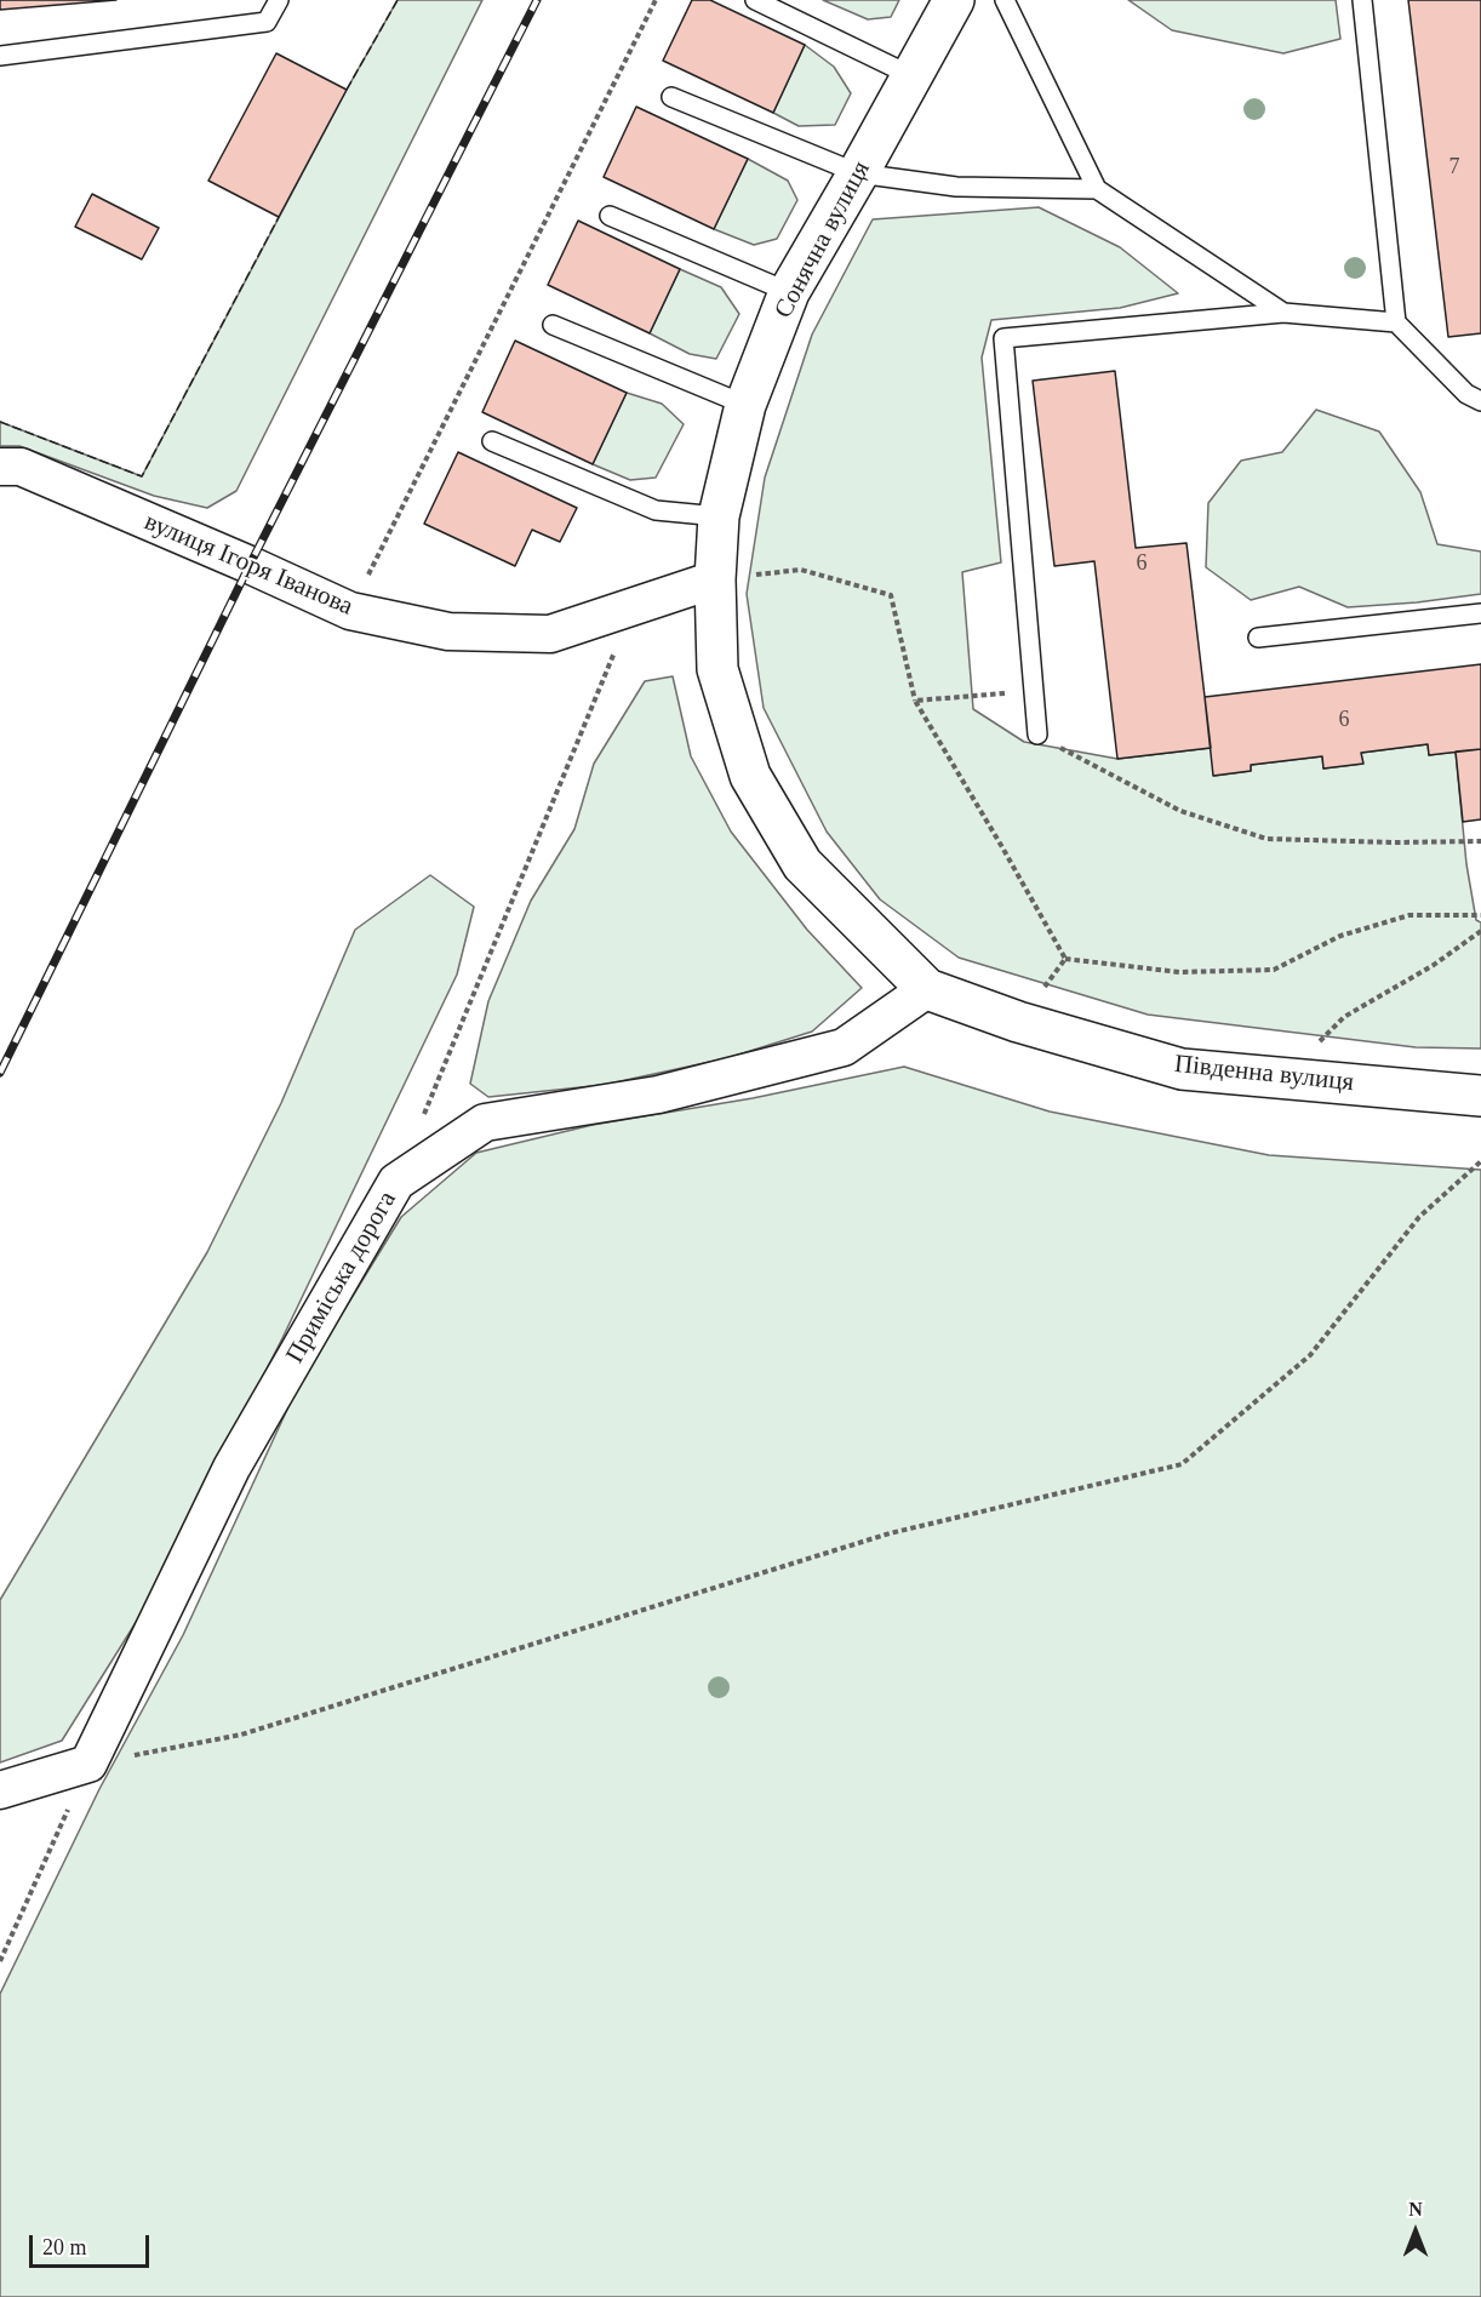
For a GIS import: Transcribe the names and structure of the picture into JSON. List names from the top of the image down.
{
  "streets": {
    "street": [
      "Сонячна вулиця",
      "вулиця Ігоря Іванова",
      "Південна вулиця",
      "Приміська дорога"
    ]
  },
  "crossings": [
    ["Сонячна вулиця", "вулиця Ігоря Іванова"],
    ["Сонячна вулиця", "Південна вулиця"],
    ["Сонячна вулиця", "Приміська дорога"],
    ["Південна вулиця", "Приміська дорога"]
  ],
  "house_numbers": ["7", "6", "6"],
  "scale_bar": "20 m",
  "north": "top"
}
